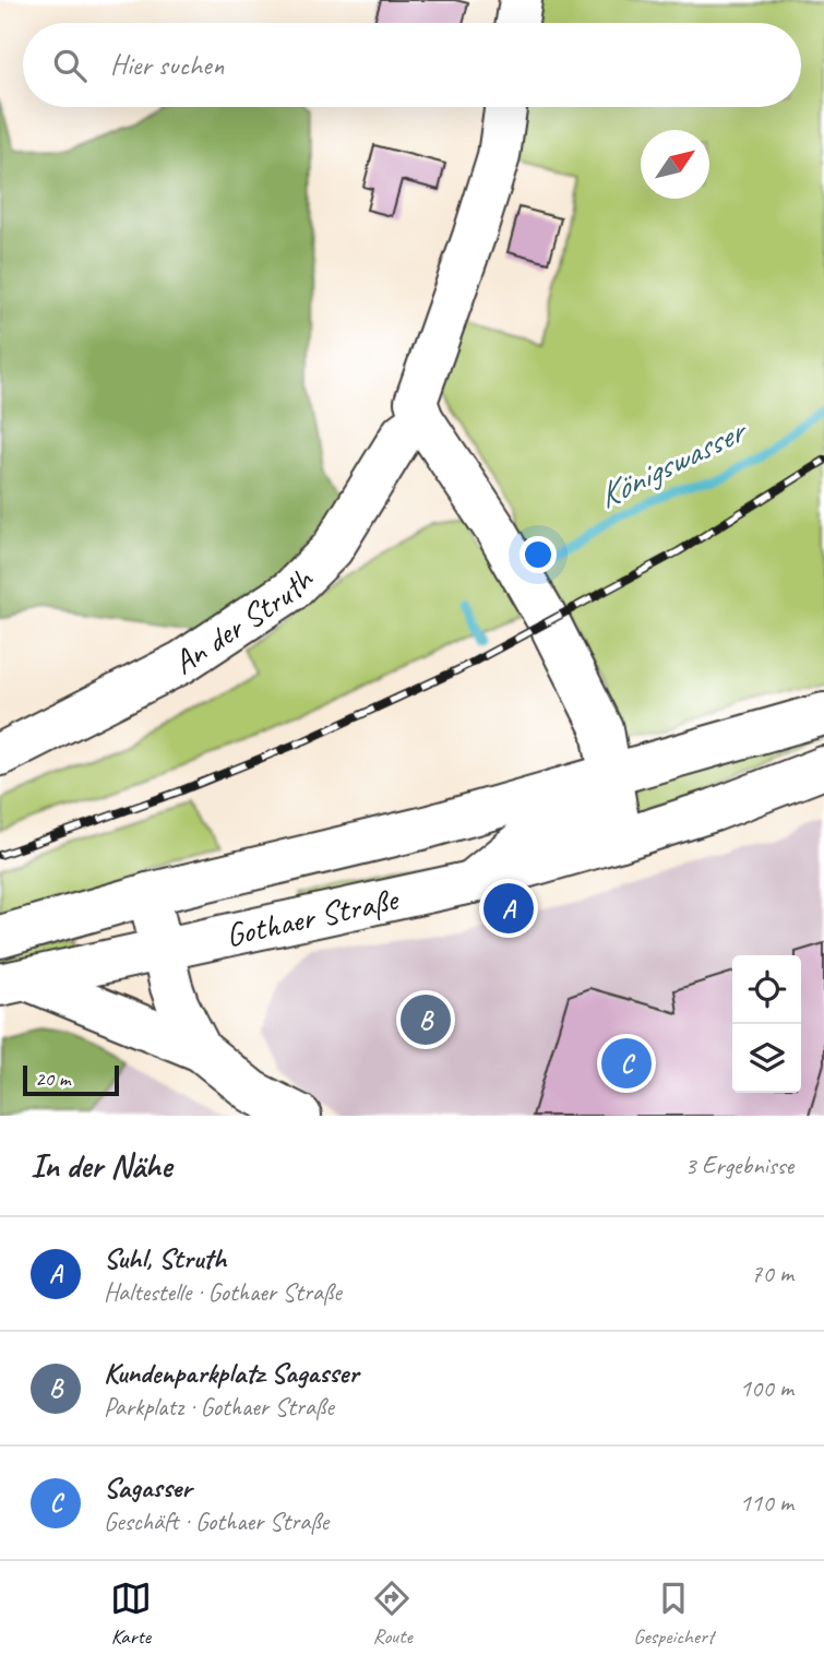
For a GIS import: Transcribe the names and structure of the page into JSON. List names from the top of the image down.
{
  "streets": {
    "street": ["An der Struth", "Gothaer Straße"]
  },
  "water": ["Königswasser"],
  "scale_bar": "20 m",
  "north": "top right",
  "page": {
    "search": "Hier suchen",
    "pins": ["A", "B", "C"],
    "scale": "20 m",
    "heading": ["In der Nähe", "3 Ergebnisse"],
    "list": [
      {
        "mark": "A",
        "name": "Suhl, Struth",
        "note": "Haltestelle · Gothaer Straße",
        "value": "70 m"
      },
      {
        "mark": "B",
        "name": "Kundenparkplatz Sagasser",
        "note": "Parkplatz · Gothaer Straße",
        "value": "100 m"
      },
      {
        "mark": "C",
        "name": "Sagasser",
        "note": "Geschäft · Gothaer Straße",
        "value": "110 m"
      }
    ],
    "nav": ["Karte", "Route", "Gespeichert"]
  }
}
